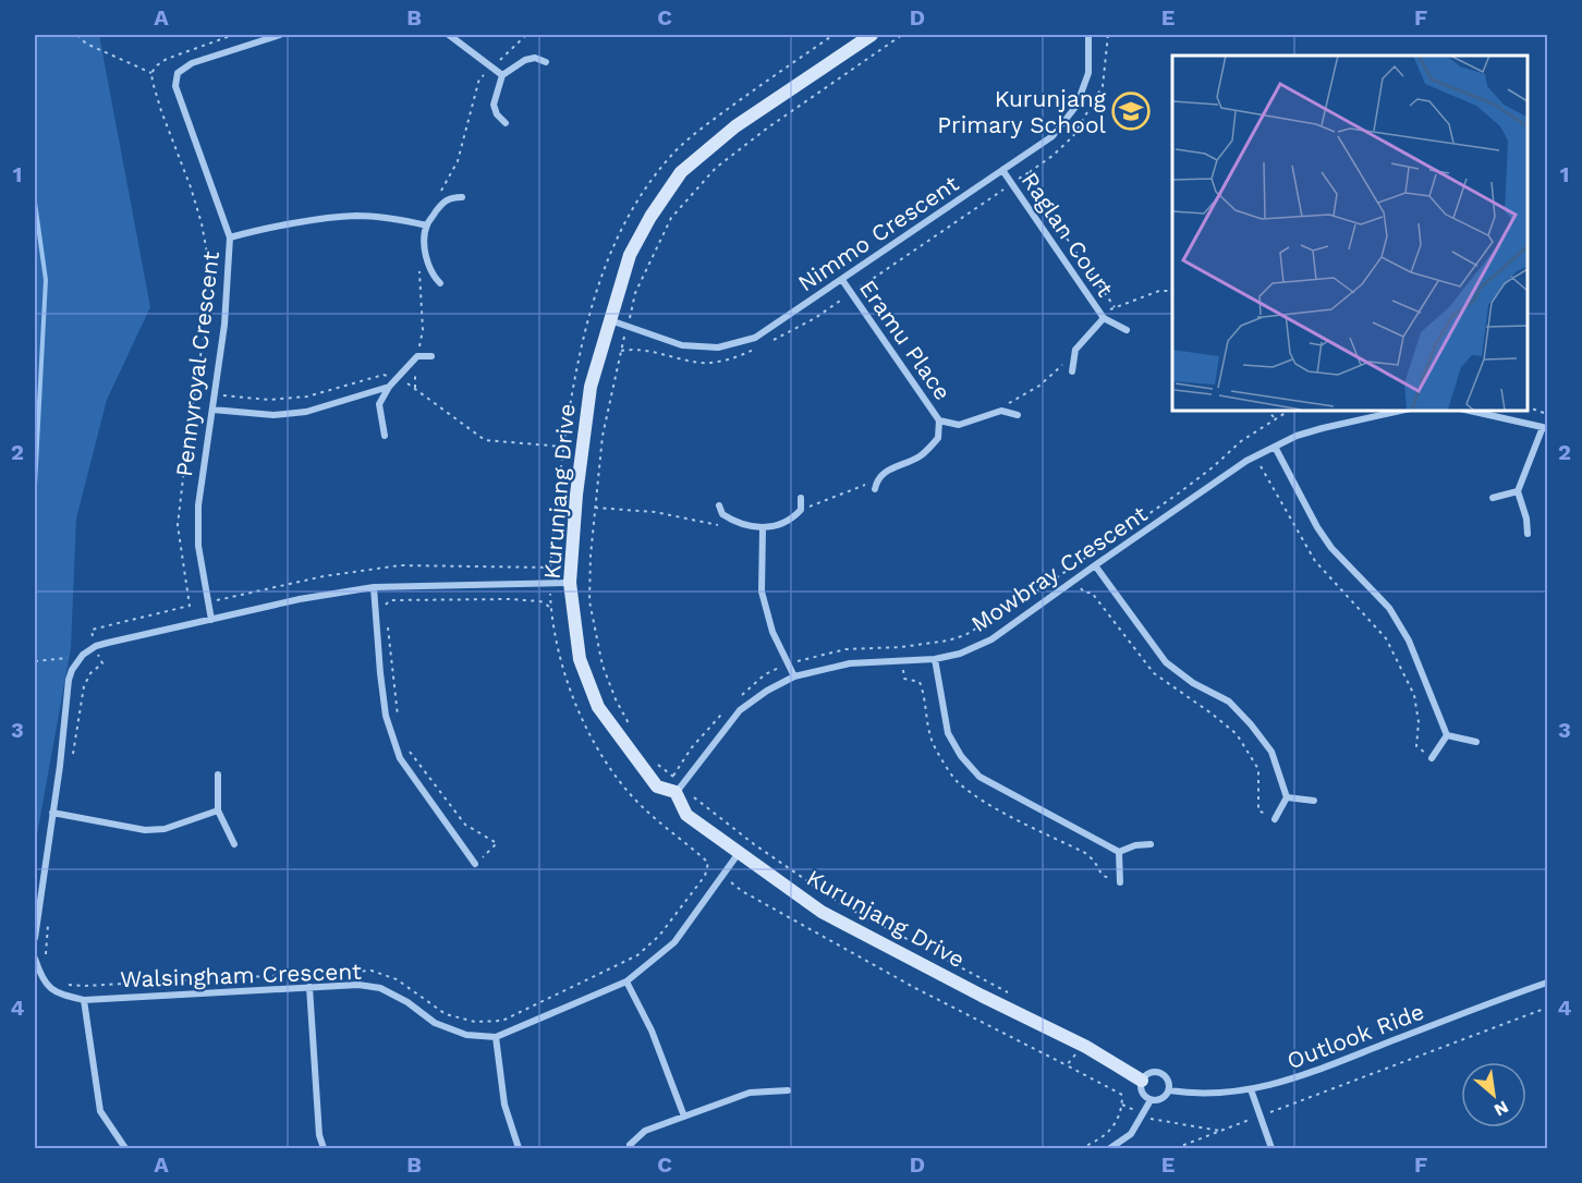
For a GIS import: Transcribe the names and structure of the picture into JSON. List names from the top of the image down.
{
  "streets": {
    "street": [
      "Nimmo Crescent",
      "Raglan Court",
      "Eramu Place",
      "Pennyroyal Crescent",
      "Kurunjang Drive",
      "Mowbray Crescent",
      "Walsingham Crescent",
      "Outlook Ride"
    ]
  },
  "crossings": [
    ["Nimmo Crescent", "Raglan Court"],
    ["Nimmo Crescent", "Eramu Place"],
    ["Nimmo Crescent", "Kurunjang Drive"],
    ["Kurunjang Drive", "Mowbray Crescent"],
    ["Kurunjang Drive", "Walsingham Crescent"],
    ["Kurunjang Drive", "Outlook Ride"]
  ],
  "places": {
    "school or university": ["Kurunjang Primary School"]
  },
  "north": "bottom right",
  "grid": {
    "columns": [
      "A",
      "B",
      "C",
      "D",
      "E",
      "F"
    ],
    "rows": [
      "1",
      "2",
      "3",
      "4"
    ]
  }
}
